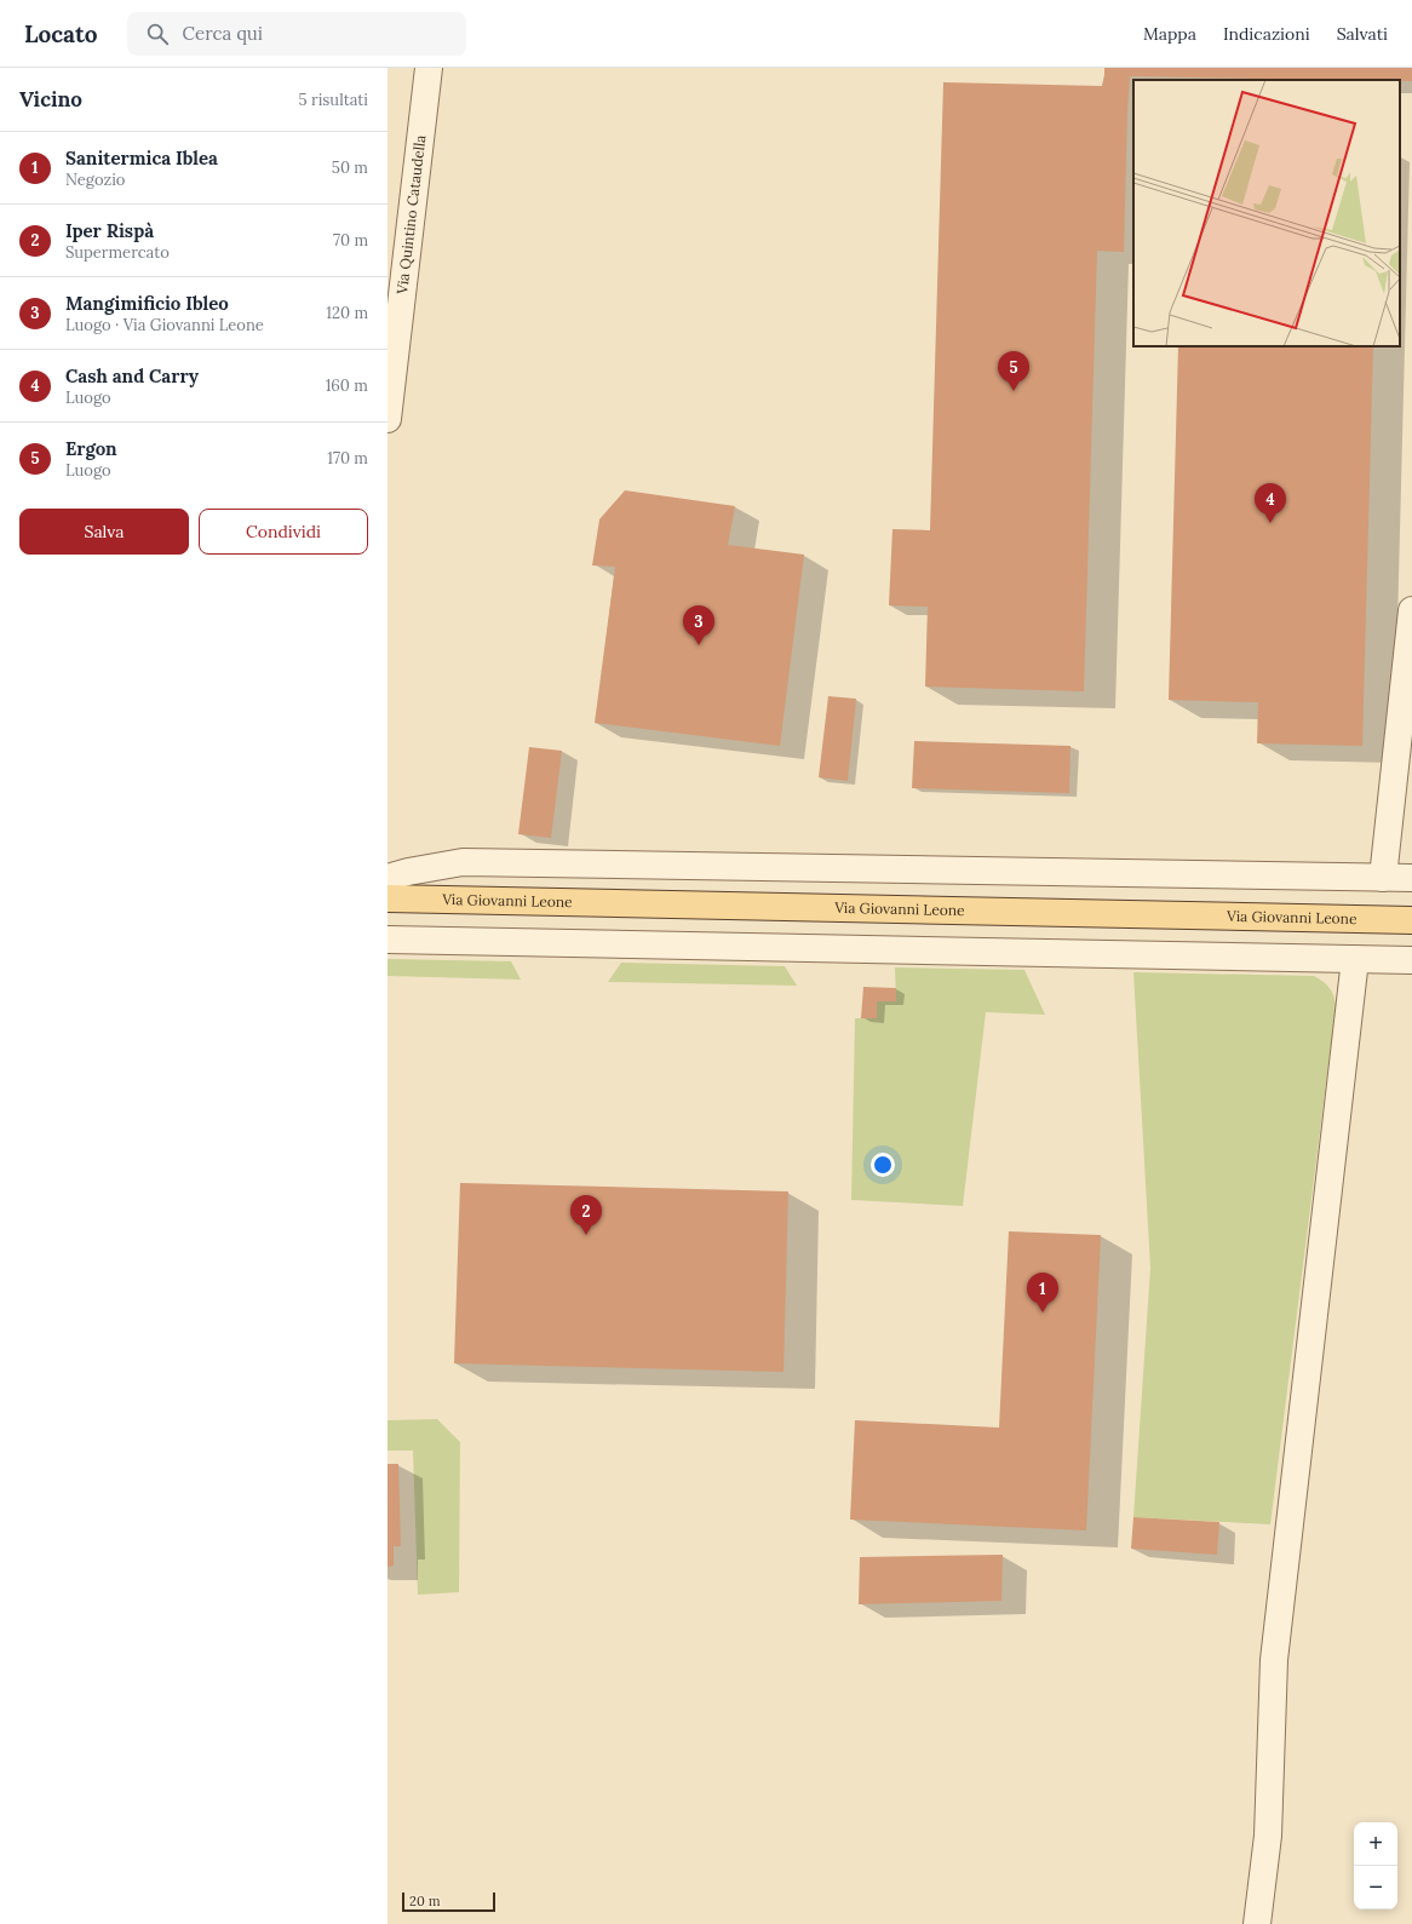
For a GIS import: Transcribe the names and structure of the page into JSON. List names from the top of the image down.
{
  "streets": {
    "main road": ["Via Giovanni Leone"],
    "street": ["Via Quintino Cataudella"]
  },
  "scale_bar": "20 m",
  "page": {
    "header": "Locato",
    "search": "Cerca qui",
    "nav": ["Mappa", "Indicazioni", "Salvati"],
    "heading": ["Vicino", "5 risultati"],
    "list": [
      {
        "mark": "1",
        "name": "Sanitermica Iblea",
        "note": "Negozio",
        "value": "50 m"
      },
      {
        "mark": "2",
        "name": "Iper Rispà",
        "note": "Supermercato",
        "value": "70 m"
      },
      {
        "mark": "3",
        "name": "Mangimificio Ibleo",
        "note": "Luogo · Via Giovanni Leone",
        "value": "120 m"
      },
      {
        "mark": "4",
        "name": "Cash and Carry",
        "note": "Luogo",
        "value": "160 m"
      },
      {
        "mark": "5",
        "name": "Ergon",
        "note": "Luogo",
        "value": "170 m"
      }
    ],
    "pins": [
      "5",
      "4",
      "3",
      "2",
      "1"
    ],
    "buttons": ["Salva", "Condividi"],
    "map_buttons": ["+", "−"],
    "scale": "20 m"
  }
}
